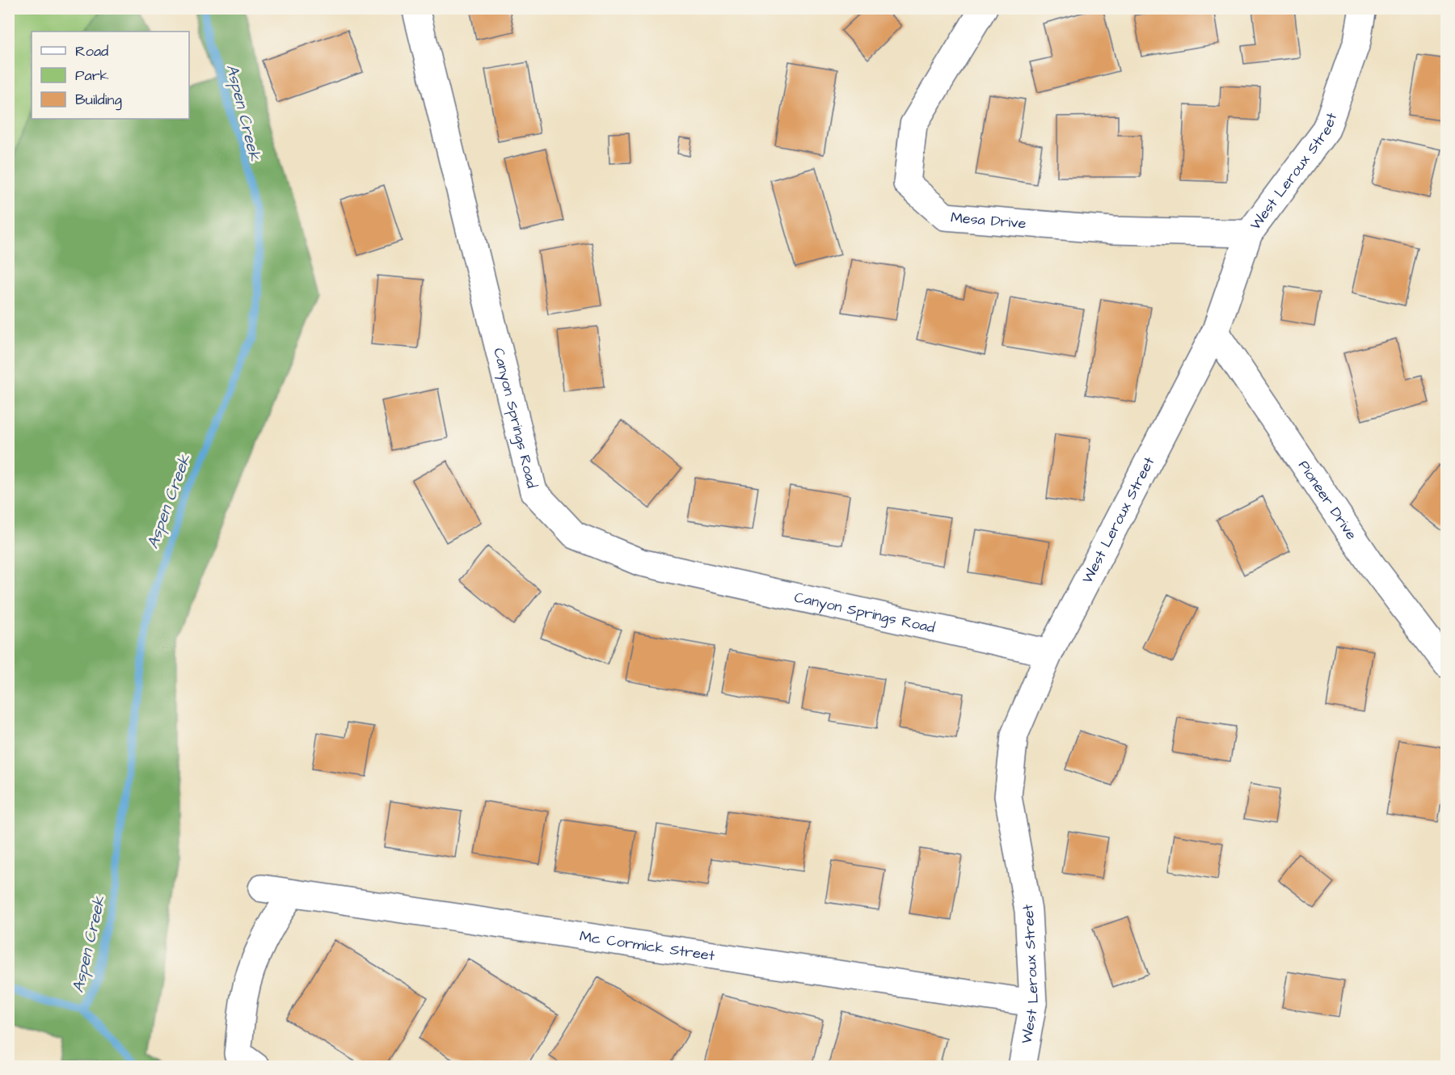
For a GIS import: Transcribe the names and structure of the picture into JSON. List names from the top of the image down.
{
  "streets": {
    "street": [
      "West Leroux Street",
      "Mesa Drive",
      "Canyon Springs Road",
      "Pioneer Drive",
      "Mc Cormick Street"
    ]
  },
  "crossings": [
    ["West Leroux Street", "Mesa Drive"],
    ["West Leroux Street", "Canyon Springs Road"],
    ["West Leroux Street", "Pioneer Drive"],
    ["West Leroux Street", "Mc Cormick Street"]
  ],
  "water": ["Aspen Creek"],
  "legend": ["Road", "Park", "Building"]
}
